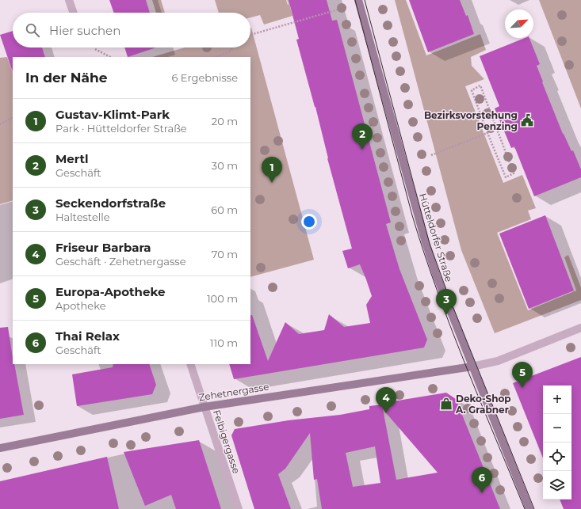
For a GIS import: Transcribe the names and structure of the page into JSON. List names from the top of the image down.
{
  "streets": {
    "main road": ["Hütteldorfer Straße", "Zehetnergasse"],
    "street": ["Felbigergasse"]
  },
  "crossings": [
    ["Hütteldorfer Straße", "Zehetnergasse"],
    ["Zehetnergasse", "Felbigergasse"]
  ],
  "places": {
    "public building": ["Bezirksvorstehung Penzing"],
    "shop": ["Deko-Shop A. Grabner"]
  },
  "north": "top right",
  "page": {
    "search": "Hier suchen",
    "heading": ["In der Nähe", "6 Ergebnisse"],
    "list": [
      {
        "mark": "1",
        "name": "Gustav-Klimt-Park",
        "note": "Park · Hütteldorfer Straße",
        "value": "20 m"
      },
      {
        "mark": "2",
        "name": "Mertl",
        "note": "Geschäft",
        "value": "30 m"
      },
      {
        "mark": "3",
        "name": "Seckendorfstraße",
        "note": "Haltestelle",
        "value": "60 m"
      },
      {
        "mark": "4",
        "name": "Friseur Barbara",
        "note": "Geschäft · Zehetnergasse",
        "value": "70 m"
      },
      {
        "mark": "5",
        "name": "Europa-Apotheke",
        "note": "Apotheke",
        "value": "100 m"
      },
      {
        "mark": "6",
        "name": "Thai Relax",
        "note": "Geschäft",
        "value": "110 m"
      }
    ],
    "pins": [
      "2",
      "1",
      "3",
      "5",
      "4",
      "6"
    ],
    "map_buttons": ["+", "−"]
  }
}
